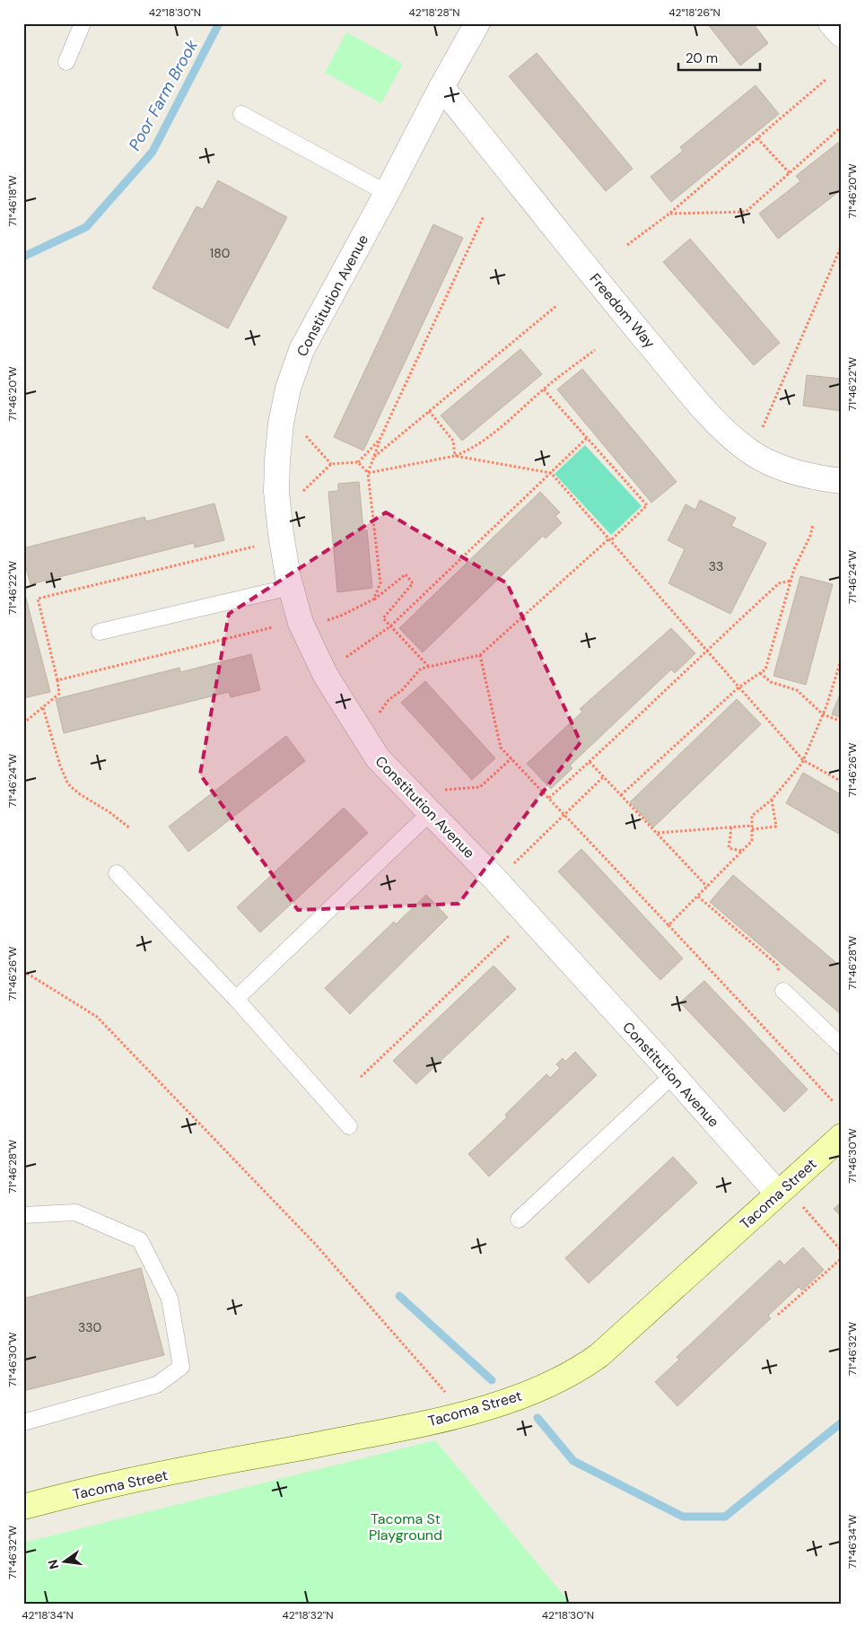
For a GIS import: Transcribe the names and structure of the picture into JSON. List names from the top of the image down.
{
  "streets": {
    "street": ["Constitution Avenue", "Freedom Way", "Tacoma Street"]
  },
  "crossings": [
    ["Constitution Avenue", "Freedom Way"],
    ["Constitution Avenue", "Tacoma Street"]
  ],
  "water": ["Poor Farm Brook"],
  "parks": ["Tacoma St Playground"],
  "house_numbers": ["180", "33", "330"],
  "scale_bar": "20 m",
  "north": "left",
  "coordinates": [
    "42°18'30\"N",
    "42°18'28\"N",
    "42°18'26\"N",
    "71°46'20\"W",
    "71°46'18\"W",
    "71°46'22\"W",
    "71°46'24\"W",
    "71°46'26\"W",
    "71°46'28\"W",
    "71°46'30\"W",
    "71°46'32\"W",
    "71°46'34\"W",
    "42°18'34\"N",
    "42°18'32\"N"
  ]
}
